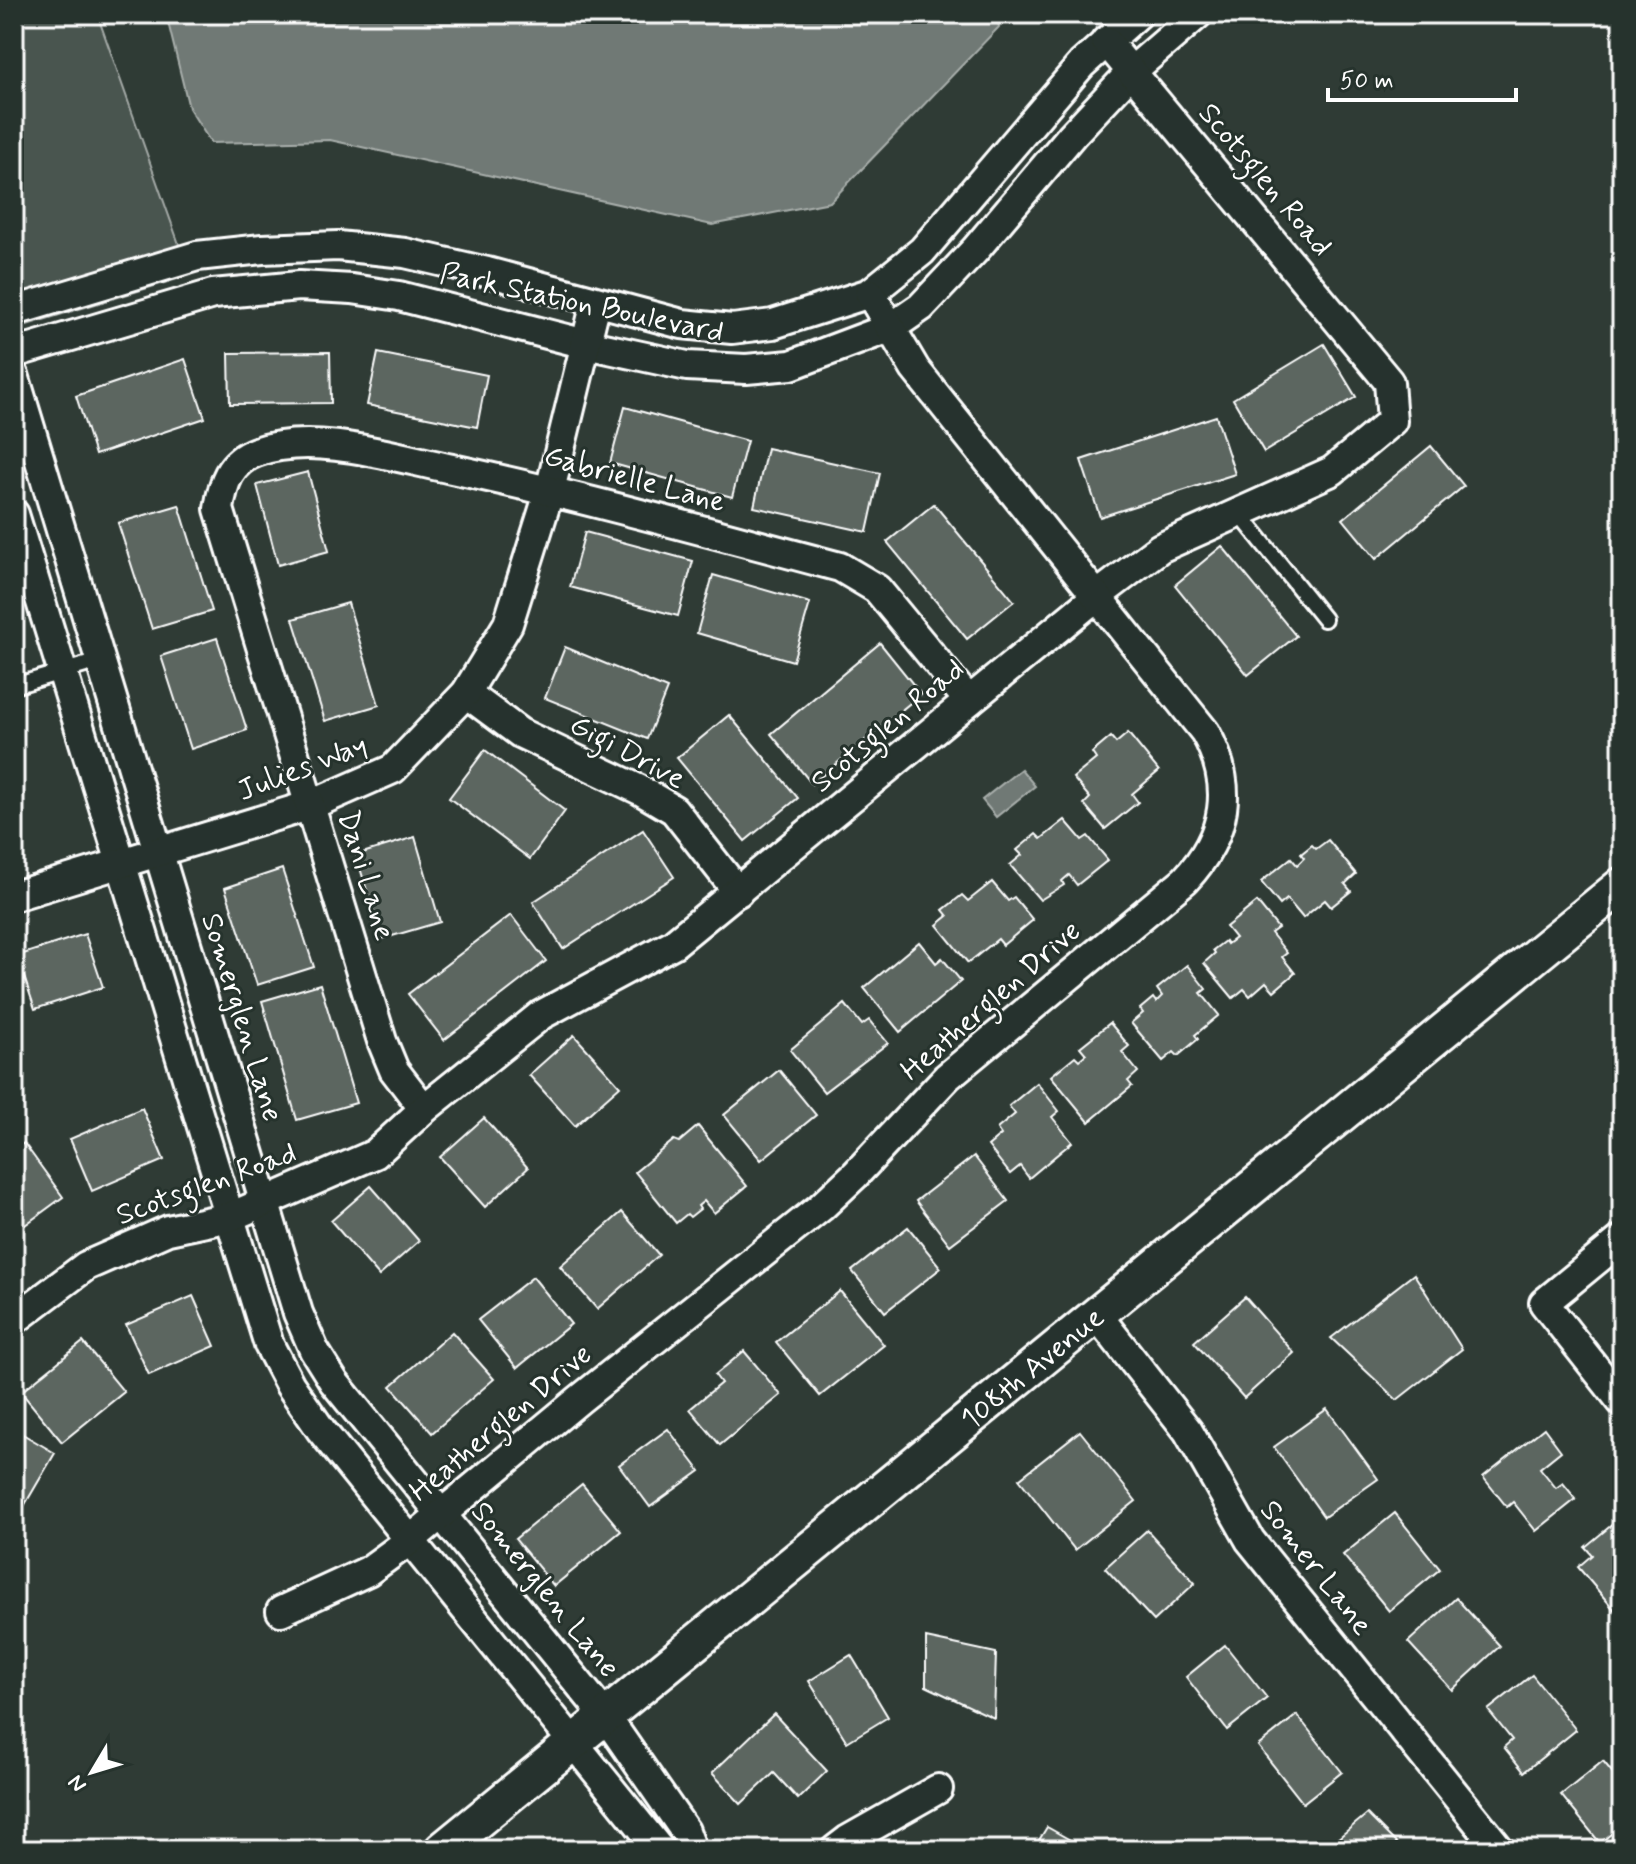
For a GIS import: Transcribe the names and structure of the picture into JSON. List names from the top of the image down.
{
  "streets": {
    "street": [
      "Scotsglen Road",
      "Park Station Boulevard",
      "Gabrielle Lane",
      "Gigi Drive",
      "Julies Way",
      "Dani Lane",
      "Heatherglen Drive",
      "Somerglen Lane",
      "108th Avenue",
      "Somer Lane"
    ]
  },
  "crossings": [
    ["Scotsglen Road", "Park Station Boulevard"],
    ["Scotsglen Road", "Gabrielle Lane"],
    ["Scotsglen Road", "Gigi Drive"],
    ["Scotsglen Road", "Dani Lane"],
    ["Scotsglen Road", "Heatherglen Drive"],
    ["Scotsglen Road", "Somerglen Lane"],
    ["Park Station Boulevard", "Julies Way"],
    ["Park Station Boulevard", "Heatherglen Drive"],
    ["Gabrielle Lane", "Julies Way"],
    ["Gabrielle Lane", "Dani Lane"],
    ["Gigi Drive", "Julies Way"],
    ["Julies Way", "Dani Lane"],
    ["Julies Way", "Somerglen Lane"],
    ["Heatherglen Drive", "Somerglen Lane"],
    ["Somerglen Lane", "108th Avenue"],
    ["108th Avenue", "Somer Lane"]
  ],
  "scale_bar": "50 m",
  "north": "bottom left"
}
